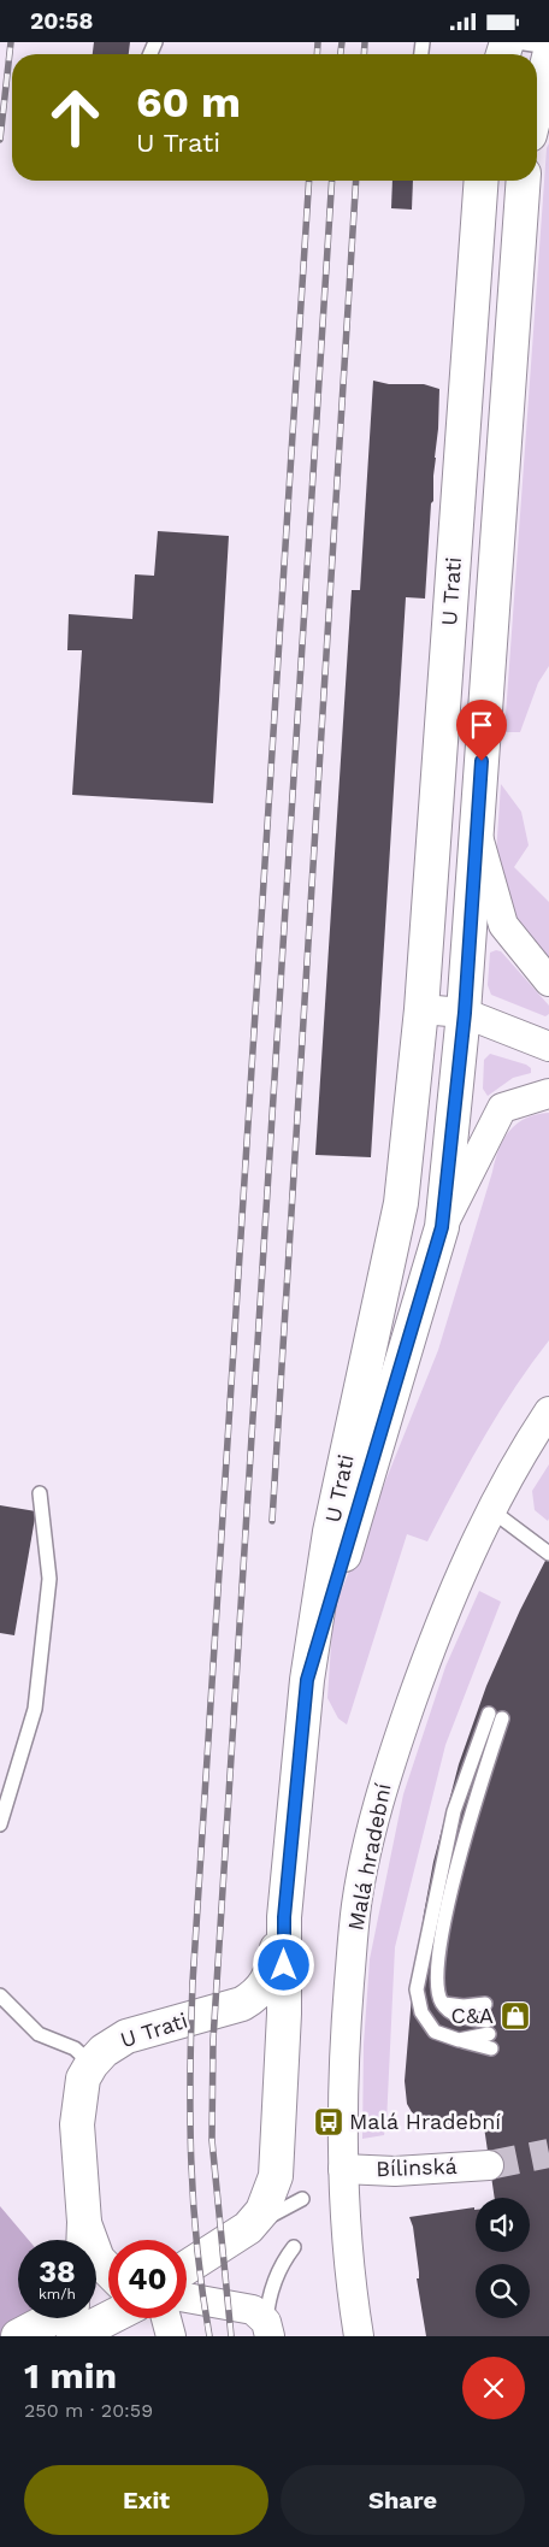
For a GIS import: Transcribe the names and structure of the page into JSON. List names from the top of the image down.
{
  "streets": {
    "street": ["U Trati", "Malá hradební", "Bílinská"]
  },
  "crossings": [
    ["Malá hradební", "Bílinská"]
  ],
  "places": {
    "shop": ["C&A"],
    "bus stop": ["Malá Hradební"]
  },
  "page": {
    "status": "20:58",
    "turn": ["60 m", "U Trati"],
    "speed": "38 km/h",
    "limit": "40",
    "heading": ["1 min", "250 m · 20:59"],
    "buttons": ["Exit", "Share"]
  }
}
